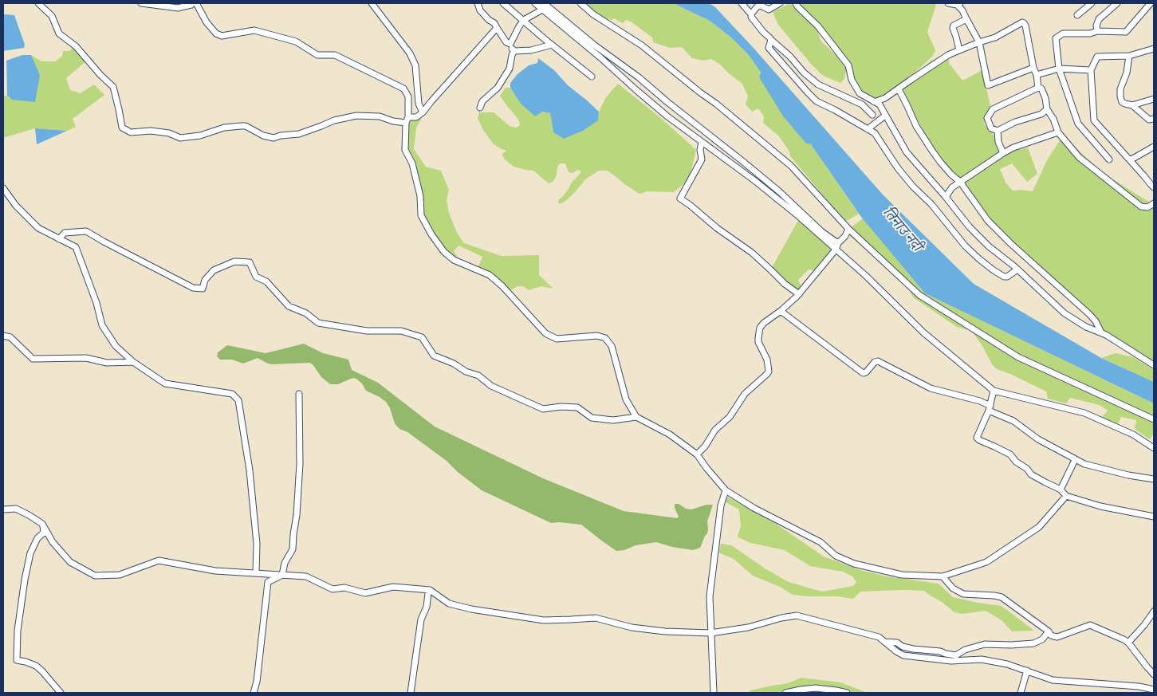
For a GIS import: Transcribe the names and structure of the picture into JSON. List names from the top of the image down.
{
  "water": ["तिनाउ नदी"]
}
